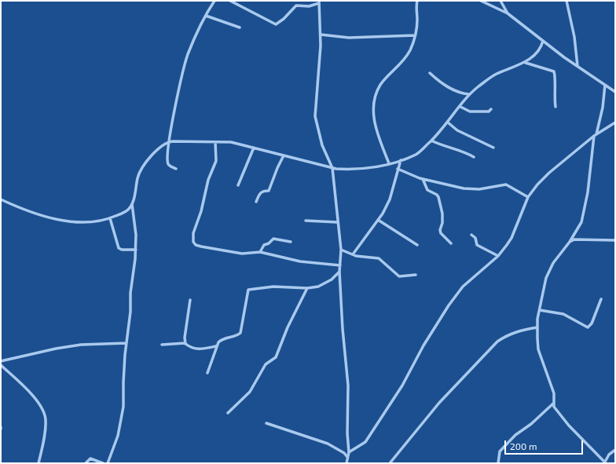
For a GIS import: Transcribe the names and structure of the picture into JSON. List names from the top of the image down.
{
  "scale_bar": "200 m"
}
